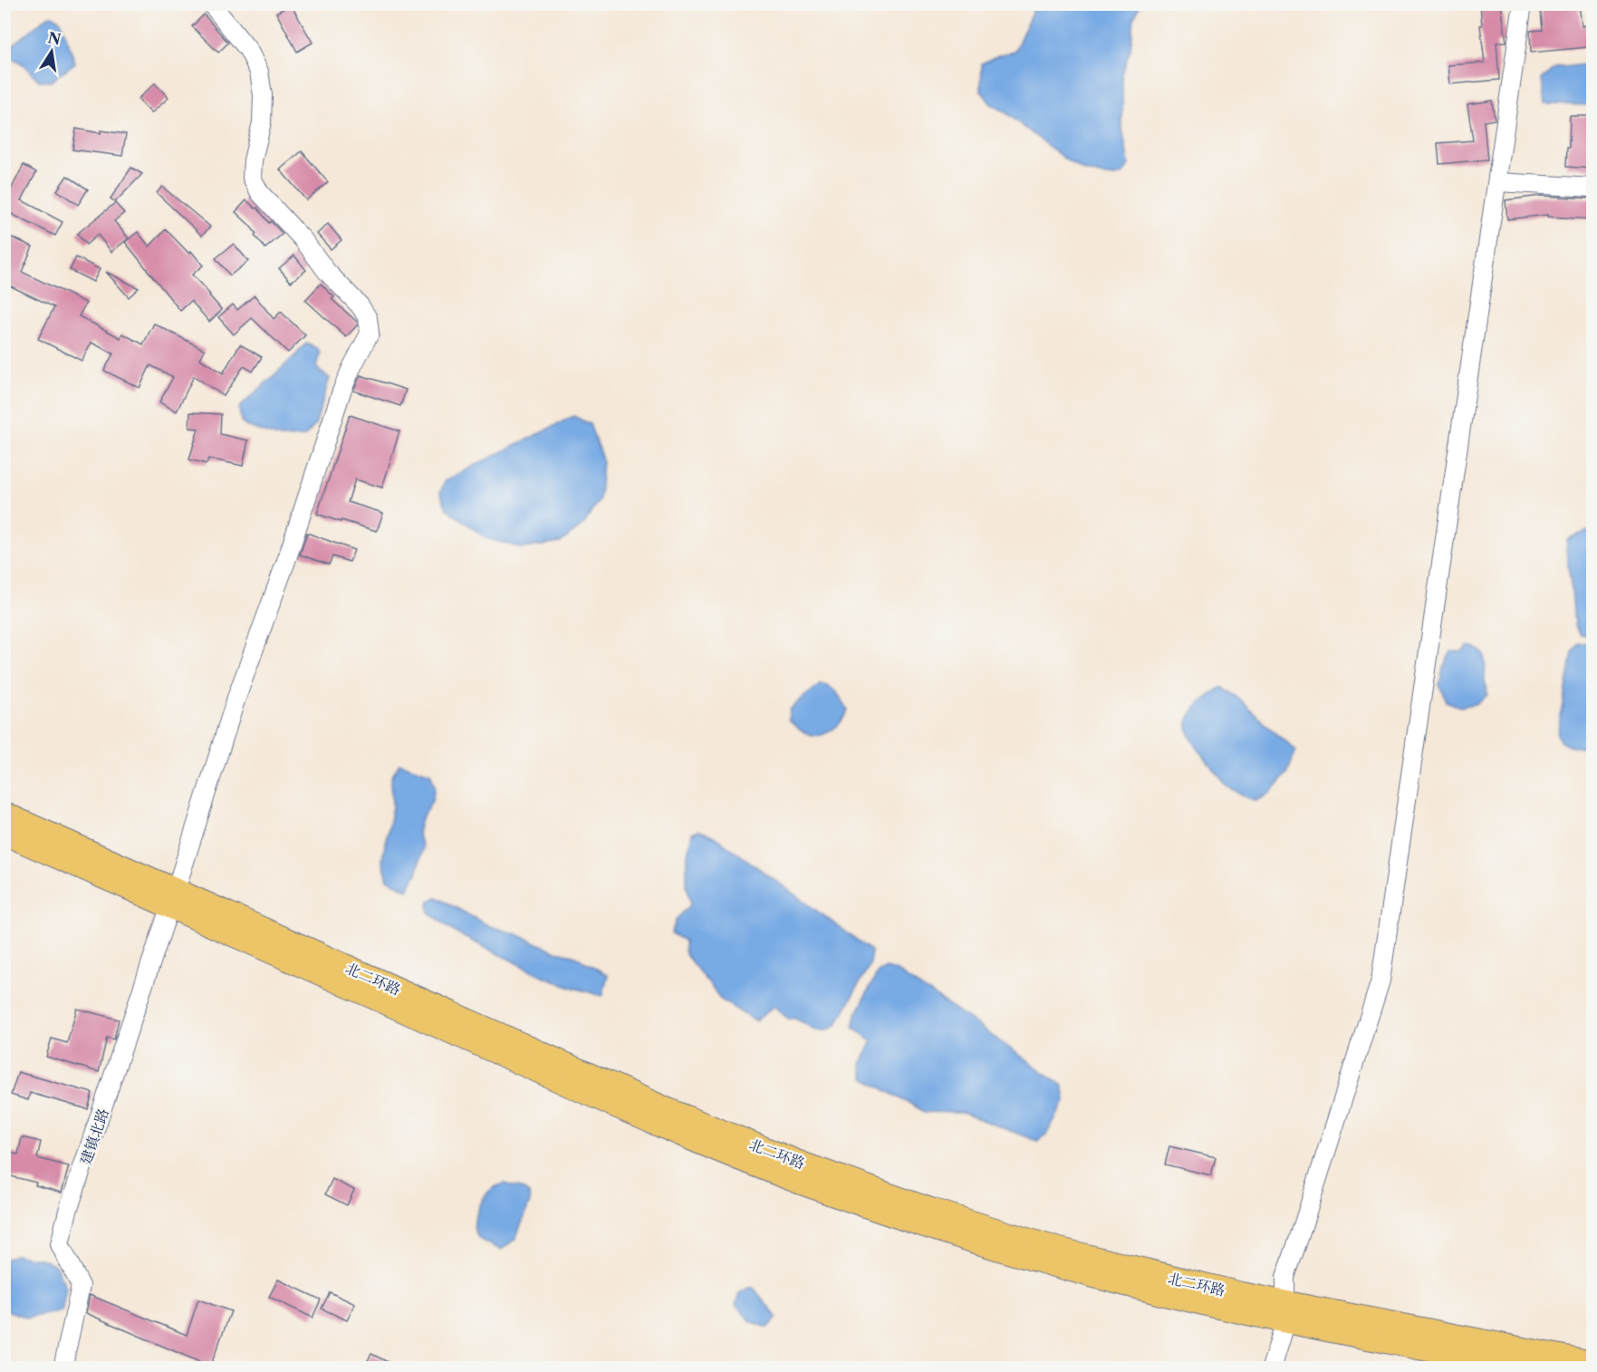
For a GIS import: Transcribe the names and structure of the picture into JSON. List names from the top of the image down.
{
  "streets": {
    "main road": ["北二环路"],
    "street": ["建镇北路"]
  },
  "crossings": [
    ["北二环路", "建镇北路"]
  ],
  "north": "top"
}
